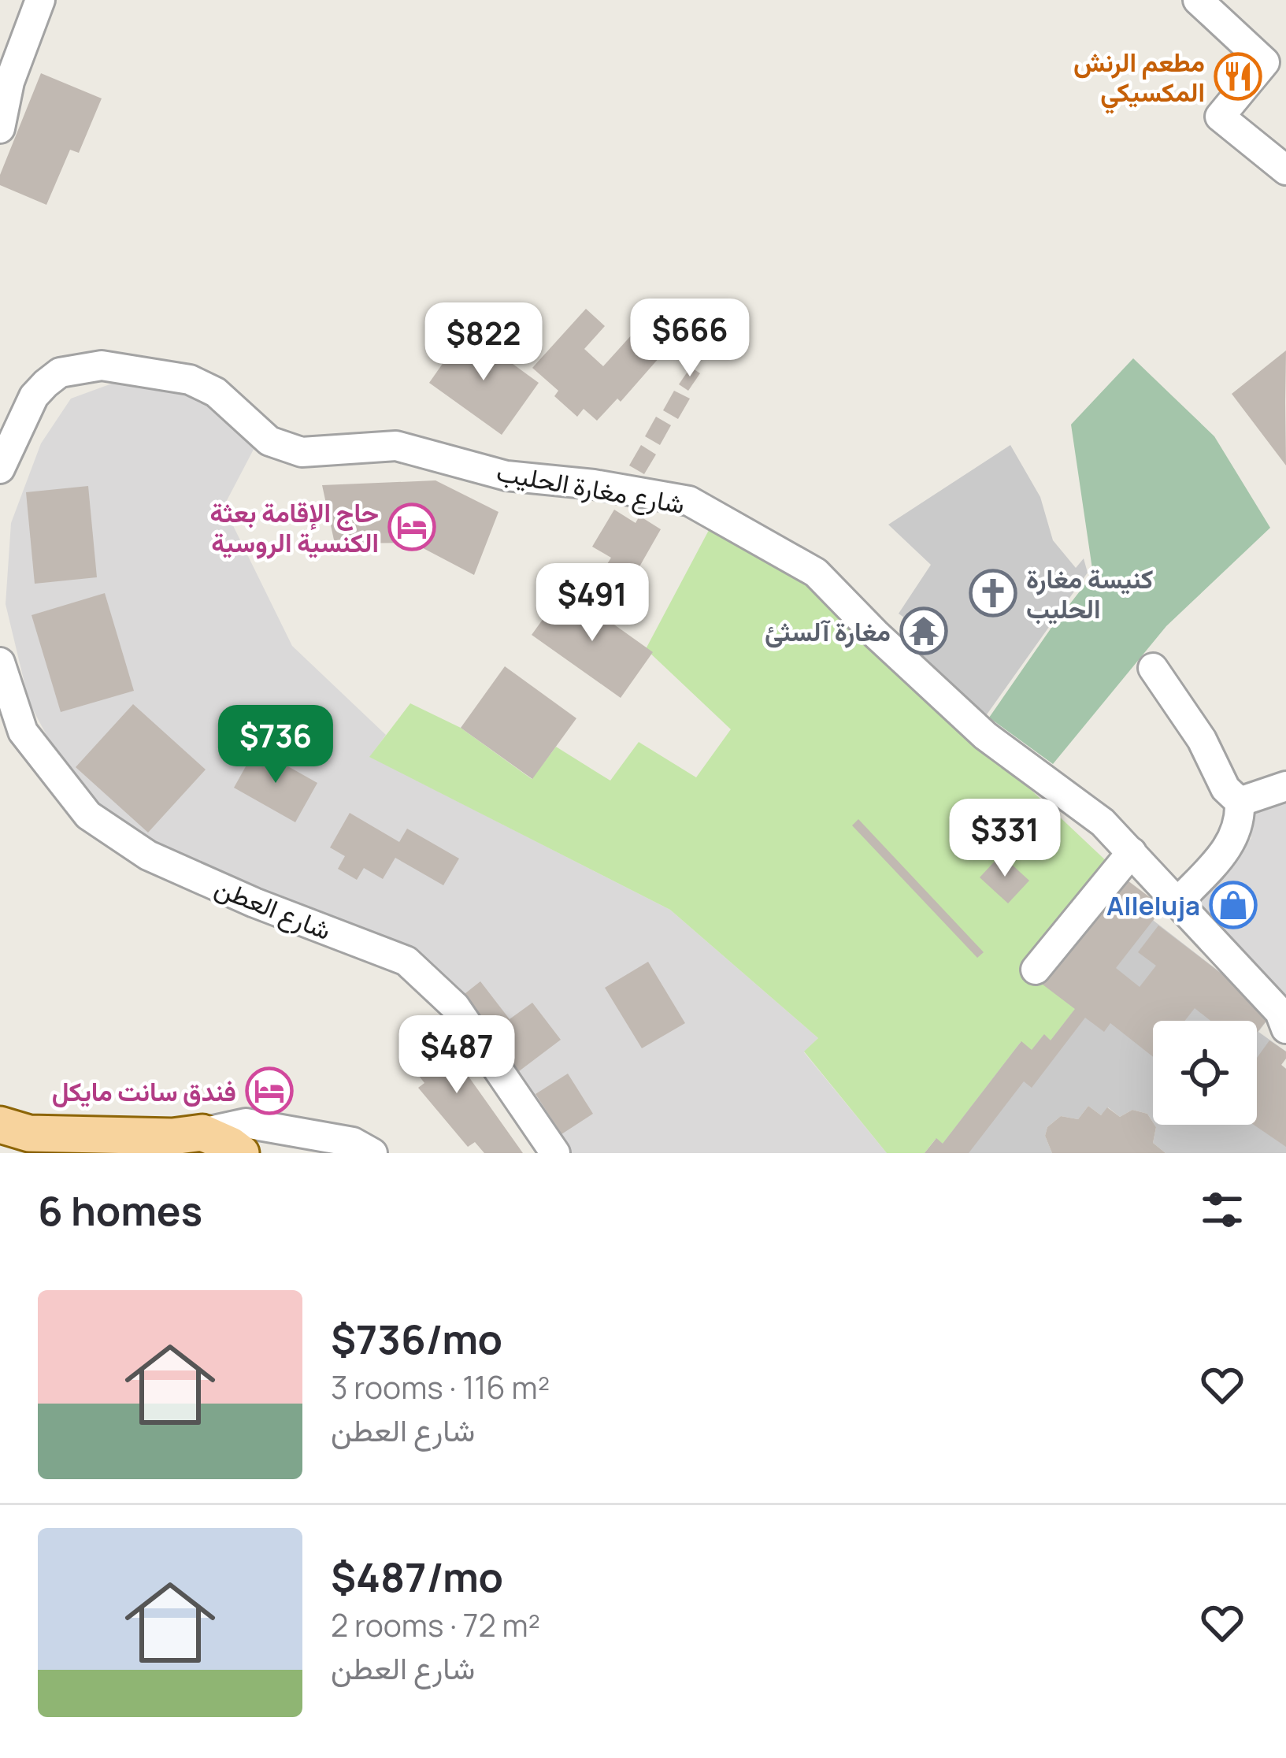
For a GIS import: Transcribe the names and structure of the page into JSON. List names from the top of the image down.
{
  "streets": {
    "street": ["شارع مغارة الحليب", "شارع العطن"]
  },
  "places": {
    "restaurant": ["مطعم الرنش المكسيكي"],
    "hotel": ["حاج الإقامة بعثة الكنسية الروسية", "فندق سانت مايكل"],
    "church": ["كنيسة مغارة الحليب"],
    "temple": ["مغارة آلسثئ"],
    "shop": ["Alleluja"]
  },
  "page": {
    "price": [
      "$666",
      "$822",
      "$491",
      "$736",
      "$331",
      "$487"
    ],
    "heading": "6 homes",
    "list": [
      {
        "name": "$736/mo",
        "note": "3 rooms · 116 m² · شارع العطن"
      },
      {
        "name": "$487/mo",
        "note": "2 rooms · 72 m² · شارع العطن"
      }
    ]
  }
}
